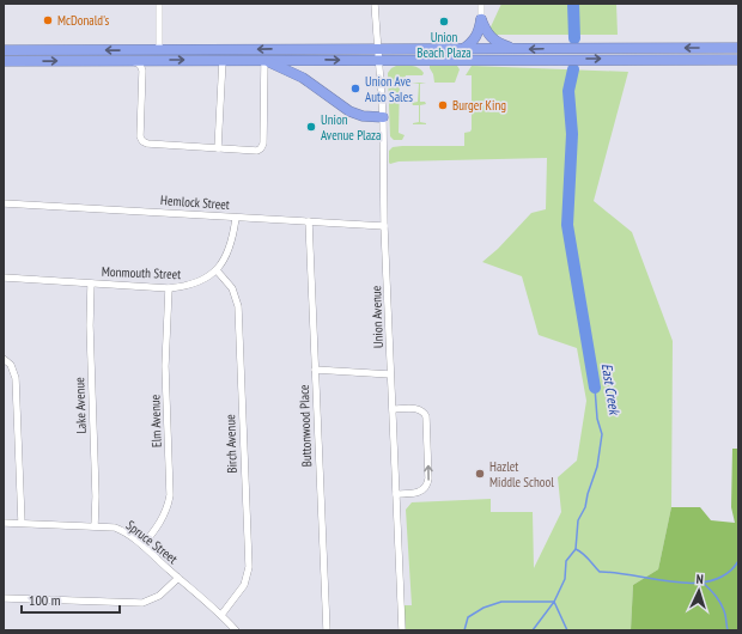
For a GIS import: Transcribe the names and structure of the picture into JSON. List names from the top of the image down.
{
  "streets": {
    "street": [
      "Hemlock Street",
      "Monmouth Street",
      "Union Avenue",
      "Lake Avenue",
      "Elm Avenue",
      "Buttonwood Place",
      "Birch Avenue",
      "Spruce Street"
    ]
  },
  "crossings": [
    ["Hemlock Street", "Monmouth Street"],
    ["Hemlock Street", "Union Avenue"],
    ["Hemlock Street", "Buttonwood Place"],
    ["Monmouth Street", "Lake Avenue"],
    ["Monmouth Street", "Elm Avenue"],
    ["Monmouth Street", "Birch Avenue"],
    ["Lake Avenue", "Spruce Street"],
    ["Elm Avenue", "Spruce Street"],
    ["Birch Avenue", "Spruce Street"]
  ],
  "water": ["East Creek"],
  "places": [
    "McDonald's",
    "Union Beach Plaza",
    "Union Ave Auto Sales",
    "Burger King",
    "Union Avenue Plaza",
    "Hazlet Middle School"
  ],
  "scale_bar": "100 m",
  "north": "top"
}
